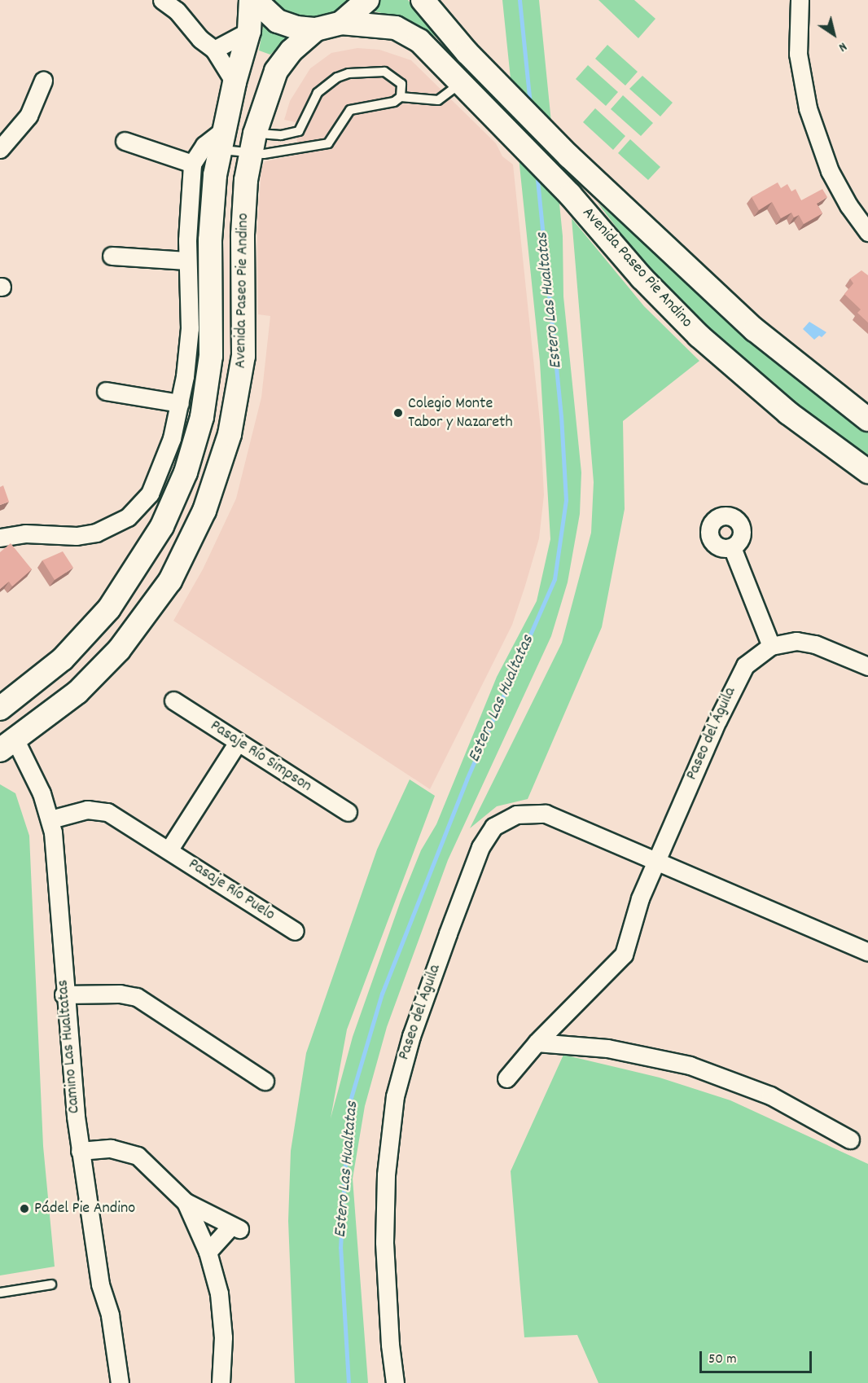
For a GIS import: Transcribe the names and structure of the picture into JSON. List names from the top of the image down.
{
  "streets": {
    "street": [
      "Avenida Paseo Pie Andino",
      "Paseo del Águila",
      "Pasaje Río Simpson",
      "Pasaje Río Puelo",
      "Camino Las Hualtatas"
    ]
  },
  "crossings": [
    ["Avenida Paseo Pie Andino", "Camino Las Hualtatas"],
    ["Pasaje Río Puelo", "Camino Las Hualtatas"]
  ],
  "water": ["Estero Las Hualtatas"],
  "places": ["Colegio Monte Tabor y Nazareth", "Pádel Pie Andino"],
  "scale_bar": "50 m",
  "north": "bottom right"
}
